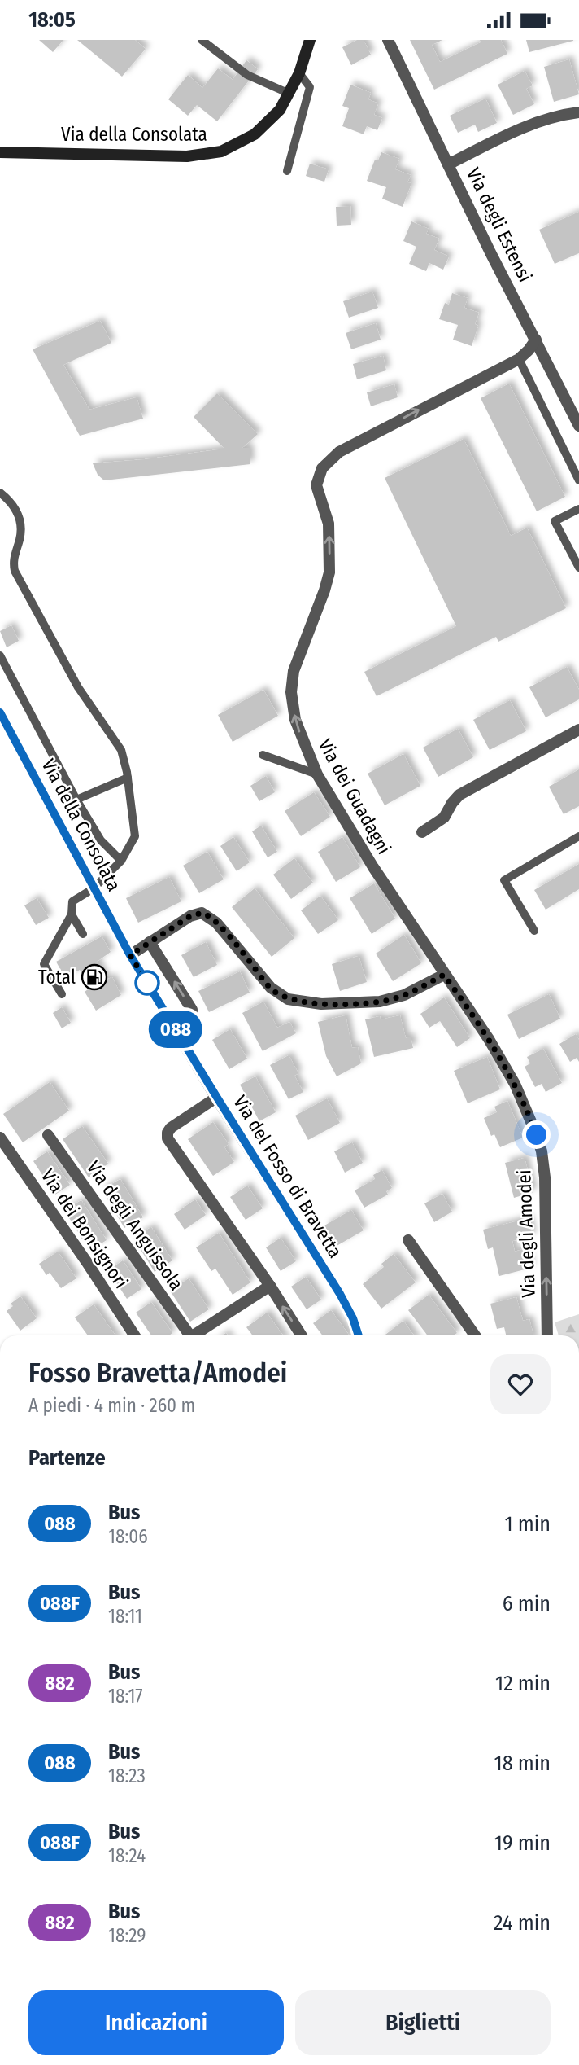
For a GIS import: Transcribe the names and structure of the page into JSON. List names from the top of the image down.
{
  "streets": {
    "main road": ["Via della Consolata", "Via del Fosso di Bravetta"],
    "street": [
      "Via degli Estensi",
      "Via dei Guadagni",
      "Via degli Anguissola",
      "Via dei Bonsignori",
      "Via degli Amodei"
    ]
  },
  "crossings": [
    ["Via della Consolata", "Via del Fosso di Bravetta"],
    ["Via degli Estensi", "Via dei Guadagni"],
    ["Via dei Guadagni", "Via degli Amodei"]
  ],
  "one_way": ["Via dei Guadagni", "Via degli Amodei"],
  "places": {
    "fuel station": ["Total"]
  },
  "lines": ["bus line 088"],
  "page": {
    "status": "18:05",
    "on_map": "088",
    "heading": [
      ["Fosso Bravetta/Amodei", "A piedi · 4 min · 260 m"],
      "Partenze"
    ],
    "list": [
      {
        "mark": "088",
        "name": "Bus",
        "note": "18:06",
        "value": "1 min"
      },
      {
        "mark": "088F",
        "name": "Bus",
        "note": "18:11",
        "value": "6 min"
      },
      {
        "mark": "882",
        "name": "Bus",
        "note": "18:17",
        "value": "12 min"
      },
      {
        "mark": "088",
        "name": "Bus",
        "note": "18:23",
        "value": "18 min"
      },
      {
        "mark": "088F",
        "name": "Bus",
        "note": "18:24",
        "value": "19 min"
      },
      {
        "mark": "882",
        "name": "Bus",
        "note": "18:29",
        "value": "24 min"
      }
    ],
    "buttons": ["Indicazioni", "Biglietti"]
  }
}
